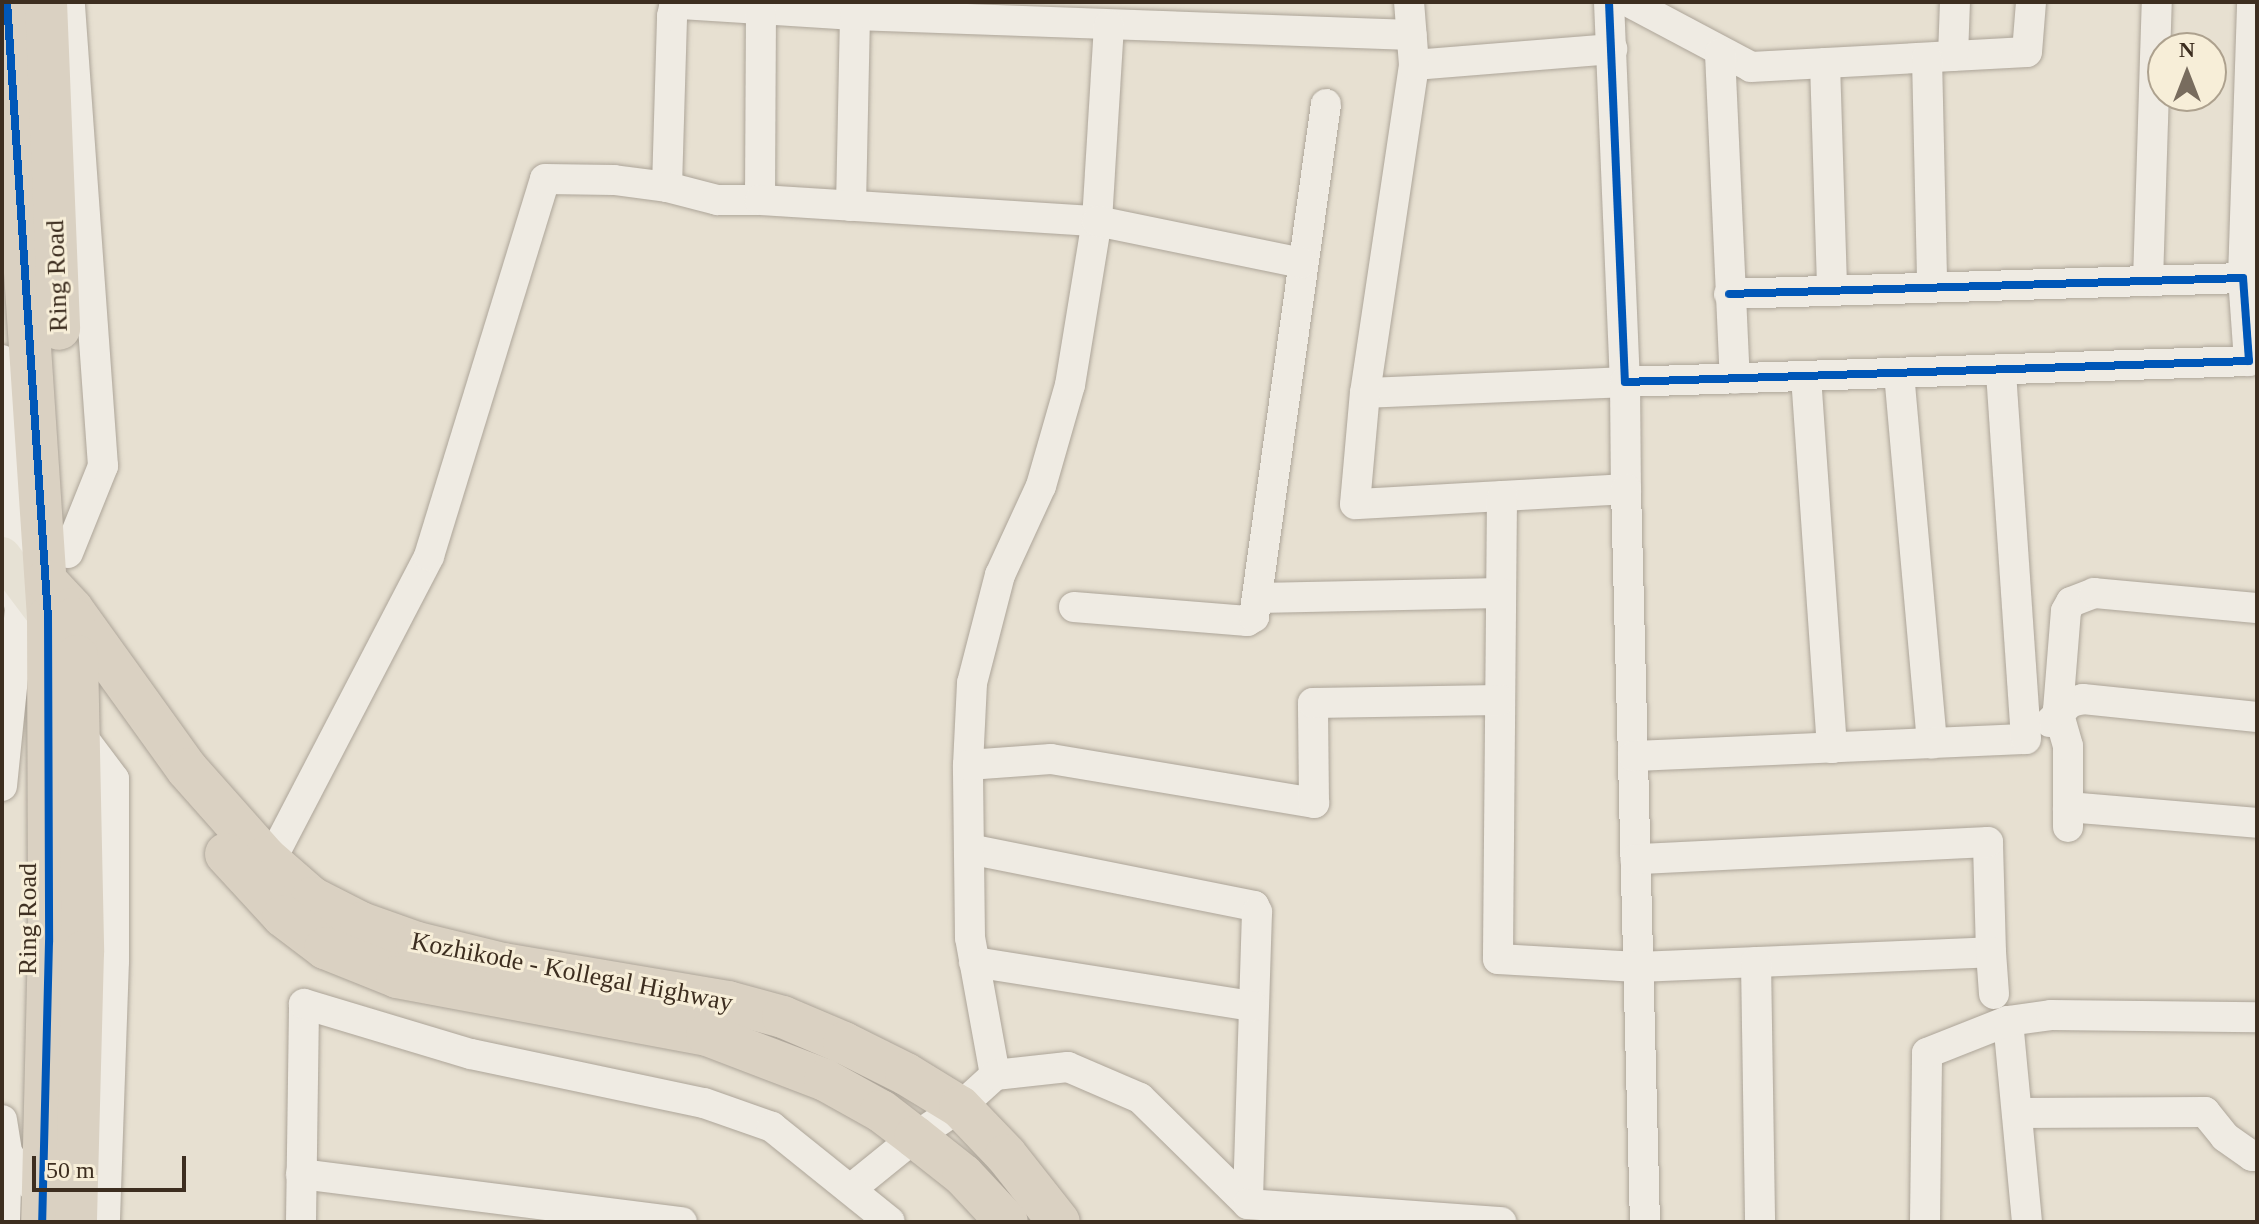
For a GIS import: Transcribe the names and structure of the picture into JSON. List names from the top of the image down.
{
  "streets": {
    "highway": ["Ring Road", "Kozhikode - Kollegal Highway"]
  },
  "crossings": [
    ["Ring Road", "Kozhikode - Kollegal Highway"]
  ],
  "scale_bar": "50 m",
  "north": "top"
}
